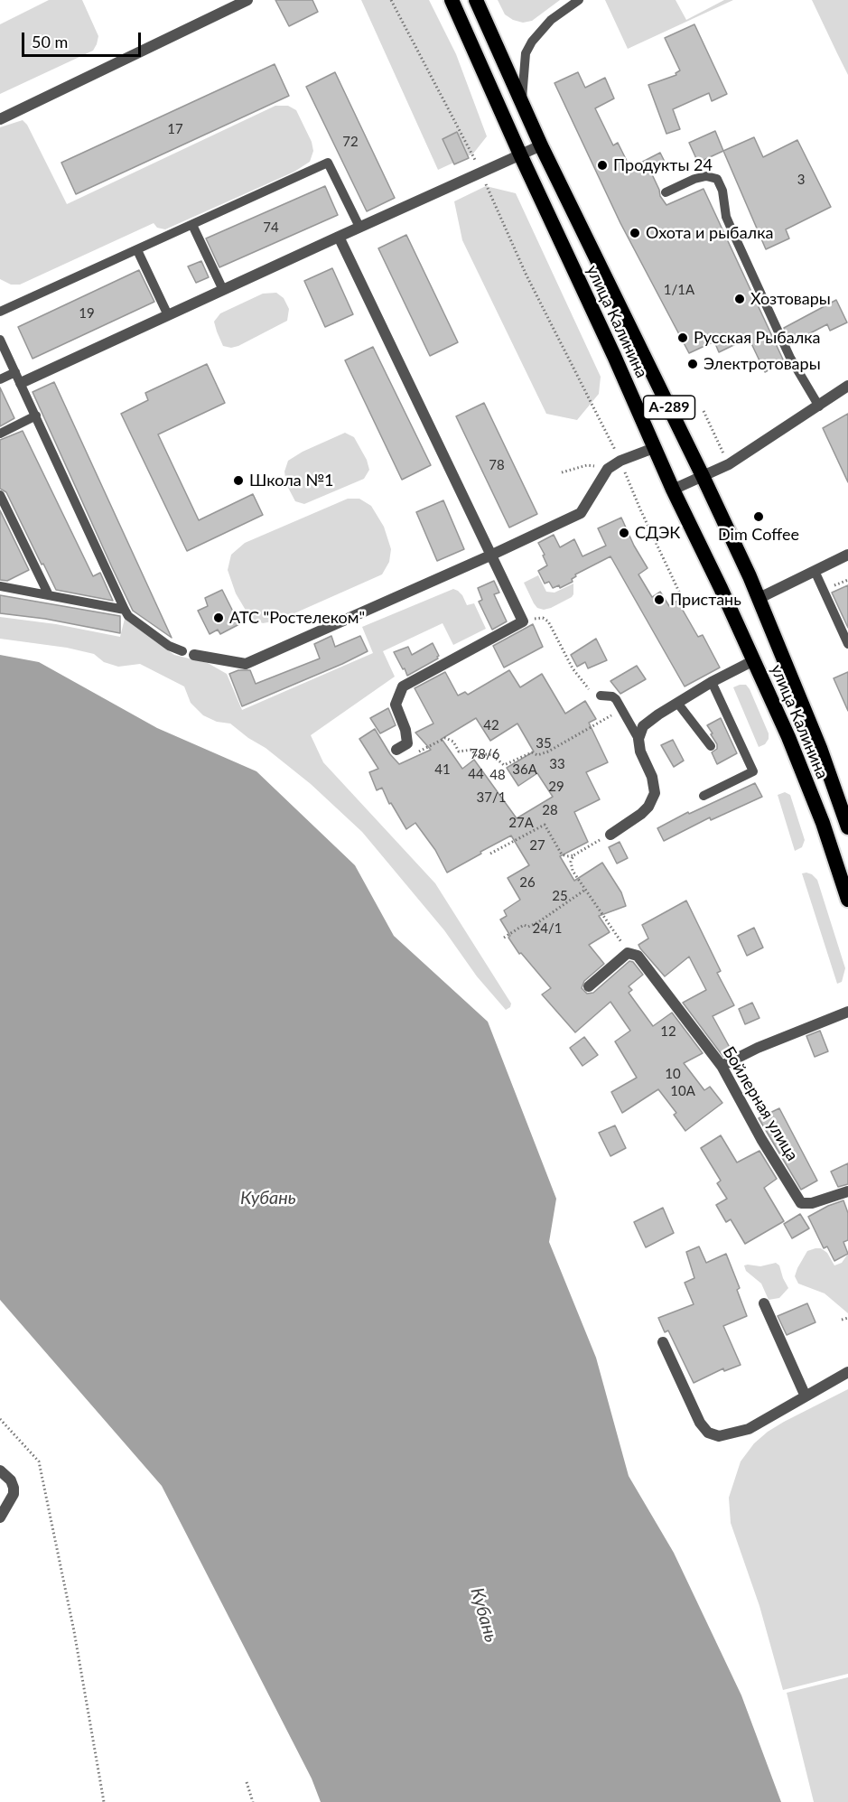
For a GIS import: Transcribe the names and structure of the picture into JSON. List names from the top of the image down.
{
  "streets": {
    "highway": ["улица Калинина", "А-289"],
    "street": ["Бойлерная улица"]
  },
  "water": ["Кубань"],
  "places": [
    "Продукты 24",
    "Охота и рыбалка",
    "Хозтовары",
    "Русская Рыбалка",
    "Электротовары",
    "Школа №1",
    "Dim Coffee",
    "СДЭК",
    "Пристань",
    "АТС \"Ростелеком\""
  ],
  "house_numbers": [
    "17",
    "72",
    "3",
    "74",
    "1/1А",
    "19",
    "78",
    "42",
    "35",
    "78/6",
    "33",
    "41",
    "36А",
    "44",
    "48",
    "29",
    "37/1",
    "28",
    "27А",
    "27",
    "26",
    "25",
    "24/1",
    "12",
    "10",
    "10А"
  ],
  "scale_bar": "50 m"
}
